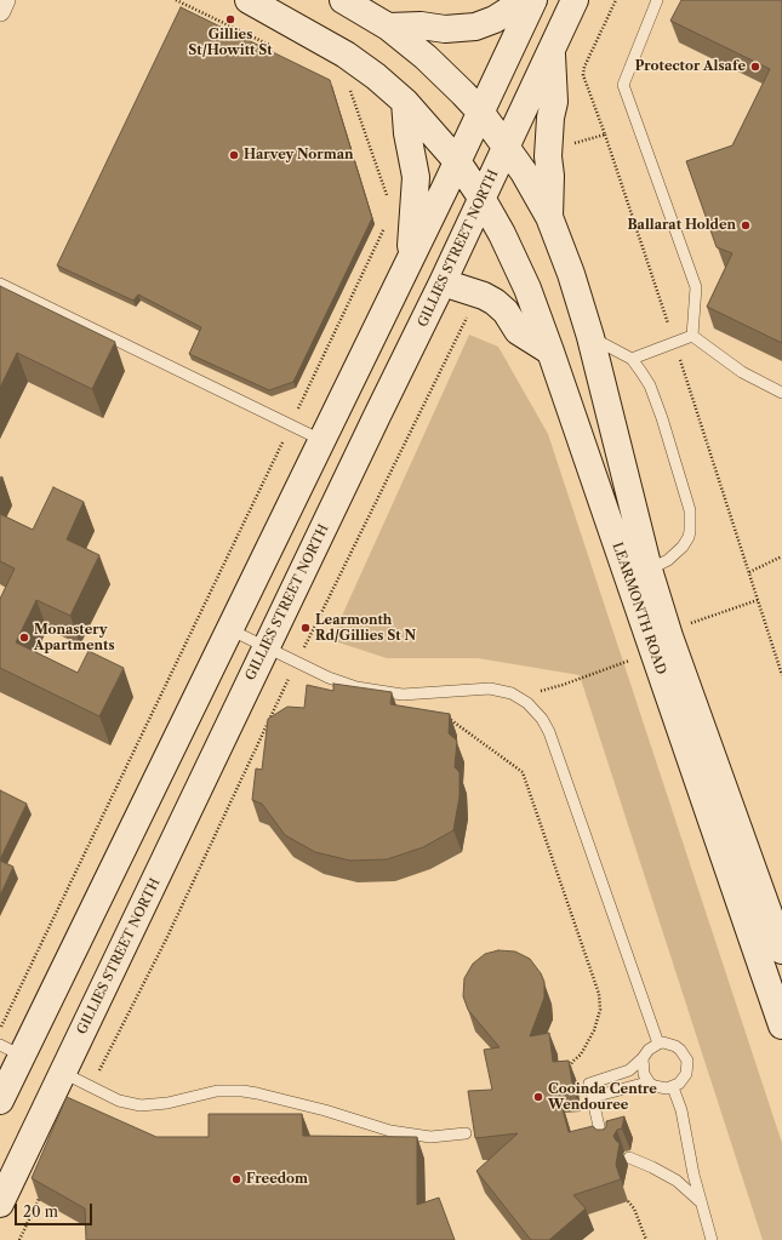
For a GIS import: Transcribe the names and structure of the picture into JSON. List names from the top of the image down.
{
  "streets": {
    "main road": ["GILLIES STREET NORTH", "LEARMONTH ROAD"]
  },
  "crossings": [
    ["GILLIES STREET NORTH", "LEARMONTH ROAD"]
  ],
  "places": [
    "Gillies St/Howitt St",
    "Protector Alsafe",
    "Harvey Norman",
    "Ballarat Holden",
    "Learmonth Rd/Gillies St N",
    "Monastery Apartments",
    "Cooinda Centre Wendouree",
    "Freedom"
  ],
  "scale_bar": "20 m"
}
